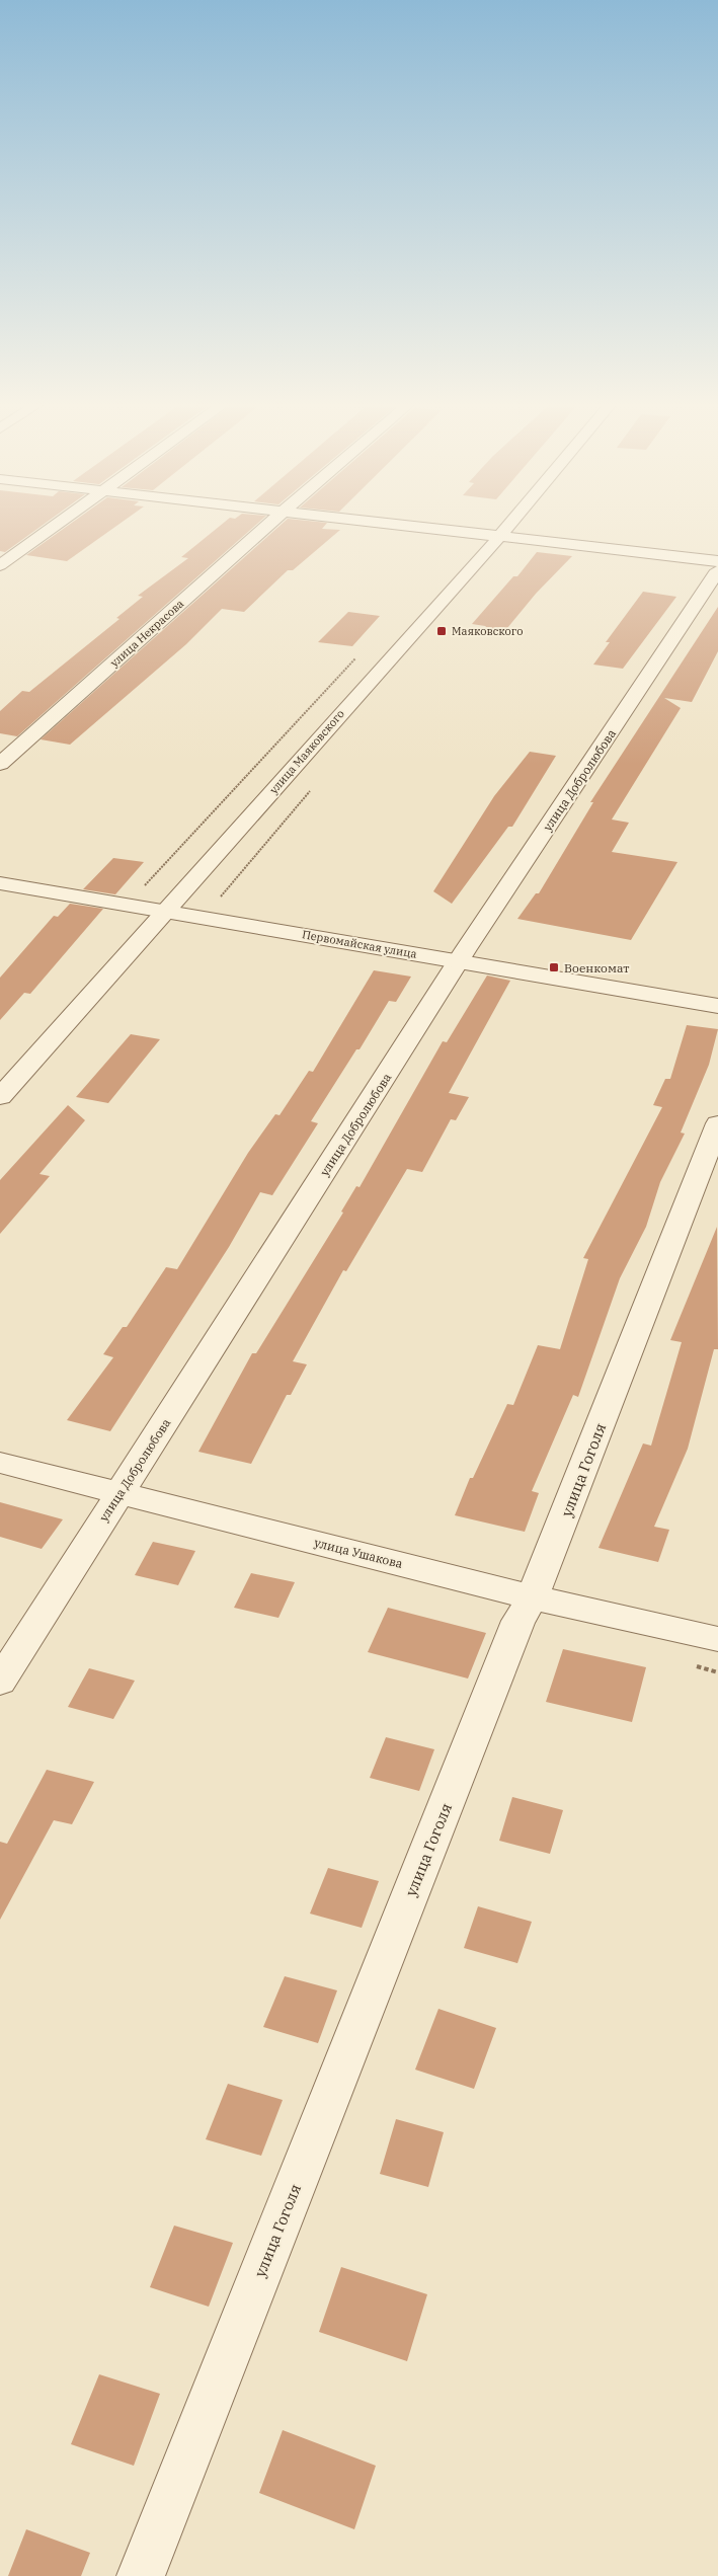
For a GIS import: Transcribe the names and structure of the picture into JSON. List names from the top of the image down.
{
  "streets": {
    "street": [
      "улица Некрасова",
      "улица Маяковского",
      "улица Добролюбова",
      "Первомайская улица",
      "улица Гоголя",
      "улица Ушакова"
    ]
  },
  "crossings": [
    ["улица Маяковского", "Первомайская улица"],
    ["улица Добролюбова", "Первомайская улица"],
    ["улица Добролюбова", "улица Ушакова"],
    ["улица Гоголя", "улица Ушакова"]
  ],
  "places": {
    "transit": ["Маяковского", "Военкомат"]
  }
}
